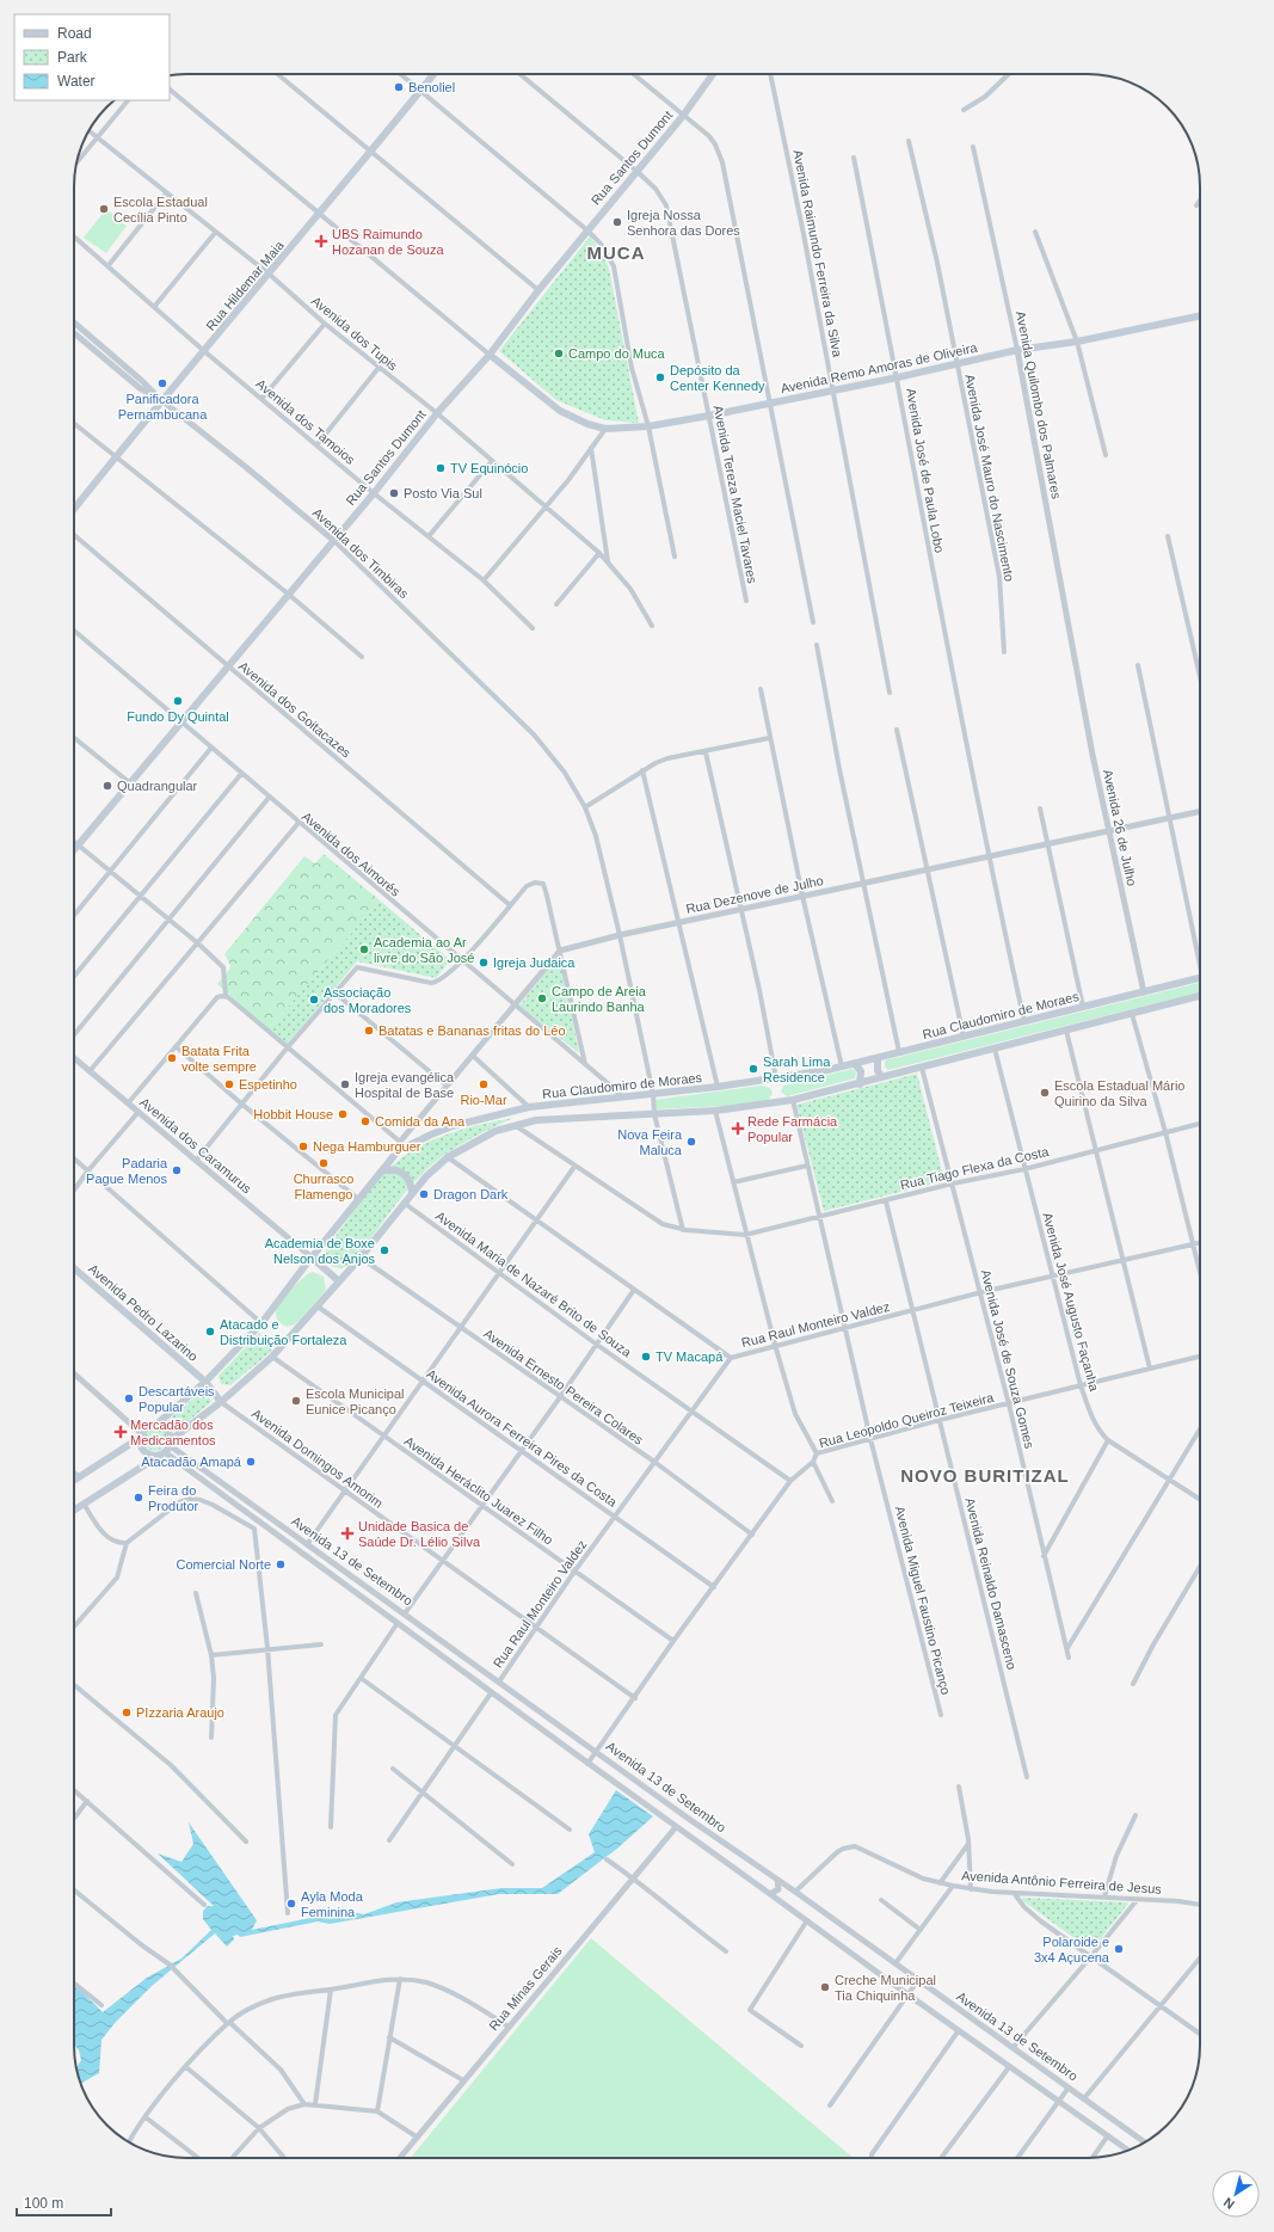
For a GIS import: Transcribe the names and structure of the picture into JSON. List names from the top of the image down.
{
  "streets": {
    "main road": [
      "Rua Santos Dumont",
      "Rua Hildemar Maia",
      "Avenida Remo Amoras de Oliveira",
      "Rua Claudomiro de Moraes",
      "Avenida Pedro Lazarino"
    ],
    "street": [
      "Avenida Raimundo Ferreira da Silva",
      "Avenida dos Tupis",
      "Avenida Quilombo dos Palmares",
      "Avenida dos Tamoios",
      "Avenida José de Paula Lobo",
      "Avenida José Mauro do Nascimento",
      "Avenida Tereza Maciel Tavares",
      "Avenida dos Timbiras",
      "Avenida dos Goitacazes",
      "Avenida 26 de Julho",
      "Avenida dos Aimorés",
      "Rua Dezenove de Julho",
      "Avenida dos Caramurus",
      "Rua Tiago Flexa da Costa",
      "Avenida Maria de Nazaré Brito de Souza",
      "Avenida José Augusto Façanha",
      "Rua Raul Monteiro Valdez",
      "Avenida José de Souza Gomes",
      "Avenida Ernesto Pereira Colares",
      "Rua Leopoldo Queiroz Teixeira",
      "Avenida Aurora Ferreira Pires da Costa",
      "Avenida Domingos Amorim",
      "Avenida Heráclito Juarez Filho",
      "Avenida 13 de Setembro",
      "Avenida Reinaldo Damasceno",
      "Avenida Miguel Faustino Picanço",
      "Avenida Antônio Ferreira de Jesus",
      "Rua Minas Gerais"
    ]
  },
  "crossings": [
    ["Rua Santos Dumont", "Avenida dos Tupis"],
    ["Rua Santos Dumont", "Avenida Remo Amoras de Oliveira"],
    ["Rua Santos Dumont", "Avenida dos Tamoios"],
    ["Rua Santos Dumont", "Avenida Tereza Maciel Tavares"],
    ["Rua Santos Dumont", "Avenida dos Timbiras"],
    ["Rua Santos Dumont", "Avenida dos Goitacazes"],
    ["Rua Santos Dumont", "Avenida dos Aimorés"],
    ["Avenida Raimundo Ferreira da Silva", "Avenida Remo Amoras de Oliveira"],
    ["Rua Hildemar Maia", "Avenida dos Tupis"],
    ["Rua Hildemar Maia", "Avenida dos Tamoios"],
    ["Rua Hildemar Maia", "Avenida dos Timbiras"],
    ["Avenida Remo Amoras de Oliveira", "Avenida Quilombo dos Palmares"],
    ["Avenida Remo Amoras de Oliveira", "Avenida José de Paula Lobo"],
    ["Avenida Remo Amoras de Oliveira", "Avenida José Mauro do Nascimento"],
    ["Avenida Remo Amoras de Oliveira", "Avenida Tereza Maciel Tavares"],
    ["Avenida Quilombo dos Palmares", "Avenida 26 de Julho"],
    ["Avenida José de Paula Lobo", "Rua Dezenove de Julho"],
    ["Avenida José de Paula Lobo", "Rua Claudomiro de Moraes"],
    ["Avenida dos Timbiras", "Rua Dezenove de Julho"],
    ["Avenida dos Timbiras", "Rua Claudomiro de Moraes"],
    ["Avenida dos Timbiras", "Rua Tiago Flexa da Costa"],
    ["Avenida 26 de Julho", "Rua Dezenove de Julho"],
    ["Avenida 26 de Julho", "Rua Claudomiro de Moraes"],
    ["Avenida dos Aimorés", "Rua Claudomiro de Moraes"],
    ["Rua Claudomiro de Moraes", "Avenida dos Caramurus"],
    ["Rua Claudomiro de Moraes", "Rua Tiago Flexa da Costa"],
    ["Rua Claudomiro de Moraes", "Avenida Maria de Nazaré Brito de Souza"],
    ["Rua Claudomiro de Moraes", "Avenida José Augusto Façanha"],
    ["Rua Claudomiro de Moraes", "Avenida Pedro Lazarino"],
    ["Rua Claudomiro de Moraes", "Avenida José de Souza Gomes"],
    ["Rua Claudomiro de Moraes", "Avenida Ernesto Pereira Colares"],
    ["Rua Claudomiro de Moraes", "Avenida Aurora Ferreira Pires da Costa"],
    ["Rua Claudomiro de Moraes", "Avenida Domingos Amorim"],
    ["Rua Claudomiro de Moraes", "Avenida Heráclito Juarez Filho"],
    ["Rua Claudomiro de Moraes", "Avenida 13 de Setembro"],
    ["Rua Claudomiro de Moraes", "Avenida Miguel Faustino Picanço"],
    ["Rua Tiago Flexa da Costa", "Avenida José Augusto Façanha"],
    ["Rua Tiago Flexa da Costa", "Avenida José de Souza Gomes"],
    ["Rua Tiago Flexa da Costa", "Avenida Reinaldo Damasceno"],
    ["Rua Tiago Flexa da Costa", "Avenida Miguel Faustino Picanço"],
    ["Avenida Maria de Nazaré Brito de Souza", "Rua Raul Monteiro Valdez"],
    ["Avenida Maria de Nazaré Brito de Souza", "Rua Leopoldo Queiroz Teixeira"],
    ["Avenida José Augusto Façanha", "Rua Raul Monteiro Valdez"],
    ["Avenida José Augusto Façanha", "Rua Leopoldo Queiroz Teixeira"],
    ["Avenida Pedro Lazarino", "Avenida Domingos Amorim"],
    ["Rua Raul Monteiro Valdez", "Avenida José de Souza Gomes"],
    ["Rua Raul Monteiro Valdez", "Avenida Ernesto Pereira Colares"],
    ["Rua Raul Monteiro Valdez", "Avenida Aurora Ferreira Pires da Costa"],
    ["Rua Raul Monteiro Valdez", "Avenida Domingos Amorim"],
    ["Rua Raul Monteiro Valdez", "Avenida Heráclito Juarez Filho"],
    ["Rua Raul Monteiro Valdez", "Avenida 13 de Setembro"],
    ["Rua Raul Monteiro Valdez", "Avenida Reinaldo Damasceno"],
    ["Rua Raul Monteiro Valdez", "Avenida Miguel Faustino Picanço"],
    ["Avenida José de Souza Gomes", "Rua Leopoldo Queiroz Teixeira"],
    ["Avenida Ernesto Pereira Colares", "Rua Leopoldo Queiroz Teixeira"],
    ["Rua Leopoldo Queiroz Teixeira", "Avenida Aurora Ferreira Pires da Costa"],
    ["Rua Leopoldo Queiroz Teixeira", "Avenida Domingos Amorim"],
    ["Rua Leopoldo Queiroz Teixeira", "Avenida Heráclito Juarez Filho"],
    ["Rua Leopoldo Queiroz Teixeira", "Avenida 13 de Setembro"],
    ["Rua Leopoldo Queiroz Teixeira", "Avenida Reinaldo Damasceno"],
    ["Rua Leopoldo Queiroz Teixeira", "Avenida Miguel Faustino Picanço"],
    ["Avenida 13 de Setembro", "Avenida Antônio Ferreira de Jesus"],
    ["Avenida 13 de Setembro", "Rua Minas Gerais"]
  ],
  "districts": ["MUCA", "NOVO BURITIZAL"],
  "places": {
    "other": [
      "Benoliel",
      "Escola Estadual Cecília Pinto",
      "Igreja Nossa Senhora das Dores",
      "Campo do Muca",
      "Depósito da Center Kennedy",
      "Panificadora Pernambucana",
      "TV Equinócio",
      "Posto Via Sul",
      "Fundo Dy Quintal",
      "Quadrangular",
      "Academia ao Ar livre do São José",
      "Igreja Judaica",
      "Campo de Areia Laurindo Banha",
      "Associação dos Moradores",
      "Batatas e Bananas fritas do Léo",
      "Batata Frita volte sempre",
      "Sarah Lima Residence",
      "Espetinho",
      "Igreja evangélica Hospital de Base",
      "Rio-Mar",
      "Escola Estadual Mário Quirino da Silva",
      "Hobbit House",
      "Comida da Ana",
      "Nova Feira Maluca",
      "Nega Hamburguer",
      "Churrasco Flamengo",
      "Padaria Pague Menos",
      "Dragon Dark",
      "Academia de Boxe Nelson dos Anjos",
      "Atacado e Distribuição Fortaleza",
      "TV Macapá",
      "Descartáveis Popular",
      "Escola Municipal Eunice Picanço",
      "Atacadão Amapá",
      "Feira do Produtor",
      "Comercial Norte",
      "PIzzaria Araujo",
      "Ayla Moda Feminina",
      "Polaroide e 3x4 Açucena",
      "Creche Municipal Tia Chiquinha"
    ],
    "health": [
      "UBS Raimundo Hozanan de Souza",
      "Rede Farmácia Popular",
      "Mercadão dos Medicamentos",
      "Unidade Basica de Saúde Dr. Lélio Silva"
    ]
  },
  "legend": ["Road", "Park", "Water"],
  "scale_bar": "100 m",
  "north": "bottom left"
}
